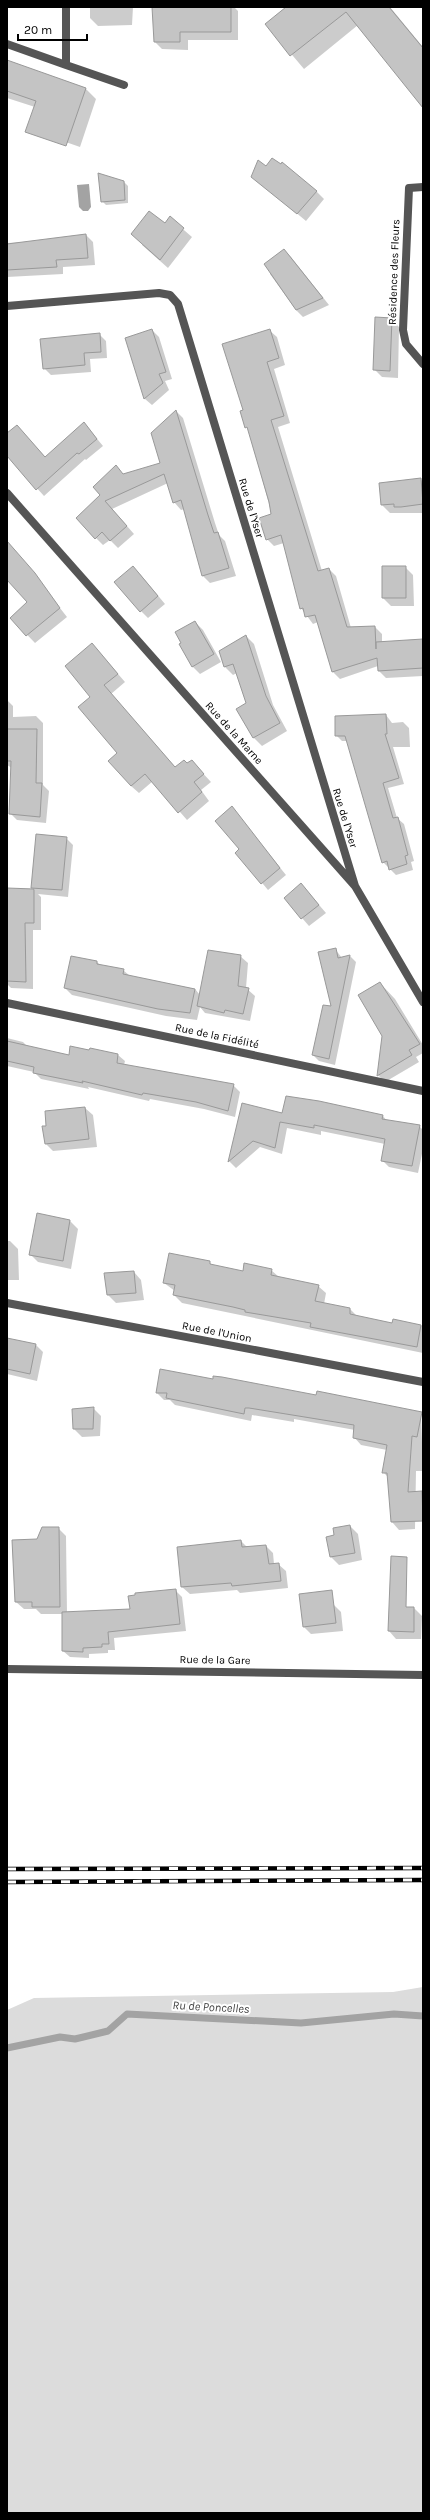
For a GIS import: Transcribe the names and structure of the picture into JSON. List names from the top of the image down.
{
  "streets": {
    "street": [
      "Résidence des Fleurs",
      "Rue de l'Yser",
      "Rue de la Marne",
      "Rue de la Fidélité",
      "Rue de l'Union",
      "Rue de la Gare"
    ]
  },
  "crossings": [
    ["Rue de l'Yser", "Rue de la Marne"]
  ],
  "water": ["Ru de Poncelles"],
  "scale_bar": "20 m"
}
